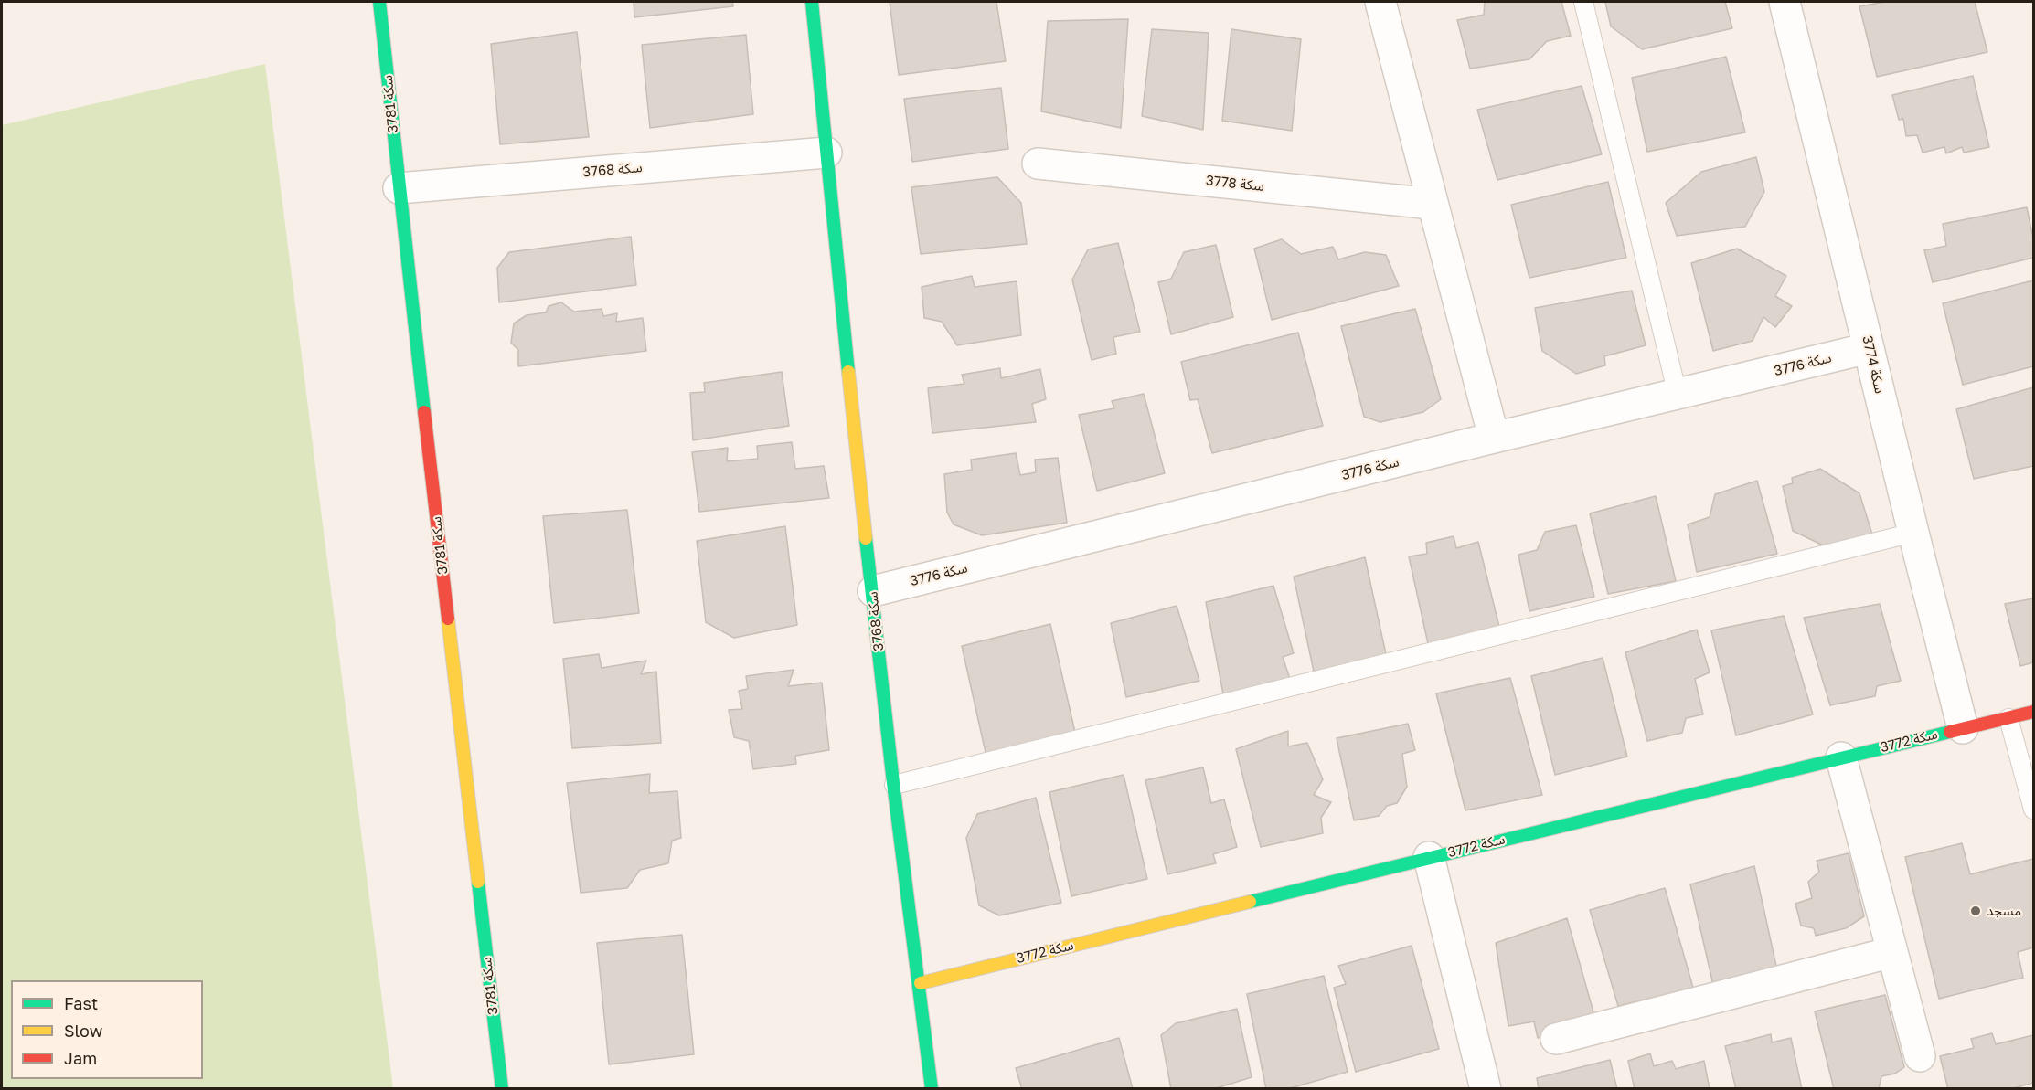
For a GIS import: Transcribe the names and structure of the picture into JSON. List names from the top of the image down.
{
  "streets": {
    "street": [
      "سكة 3781",
      "سكة 3768",
      "سكة 3778",
      "سكة 3776",
      "سكة 3774",
      "سكة 3772"
    ]
  },
  "crossings": [
    ["سكة 3781", "سكة 3768"],
    ["سكة 3768", "سكة 3776"],
    ["سكة 3768", "سكة 3772"],
    ["سكة 3776", "سكة 3774"],
    ["سكة 3774", "سكة 3772"]
  ],
  "places": ["مسجد"],
  "legend": ["Fast", "Slow", "Jam"]
}
